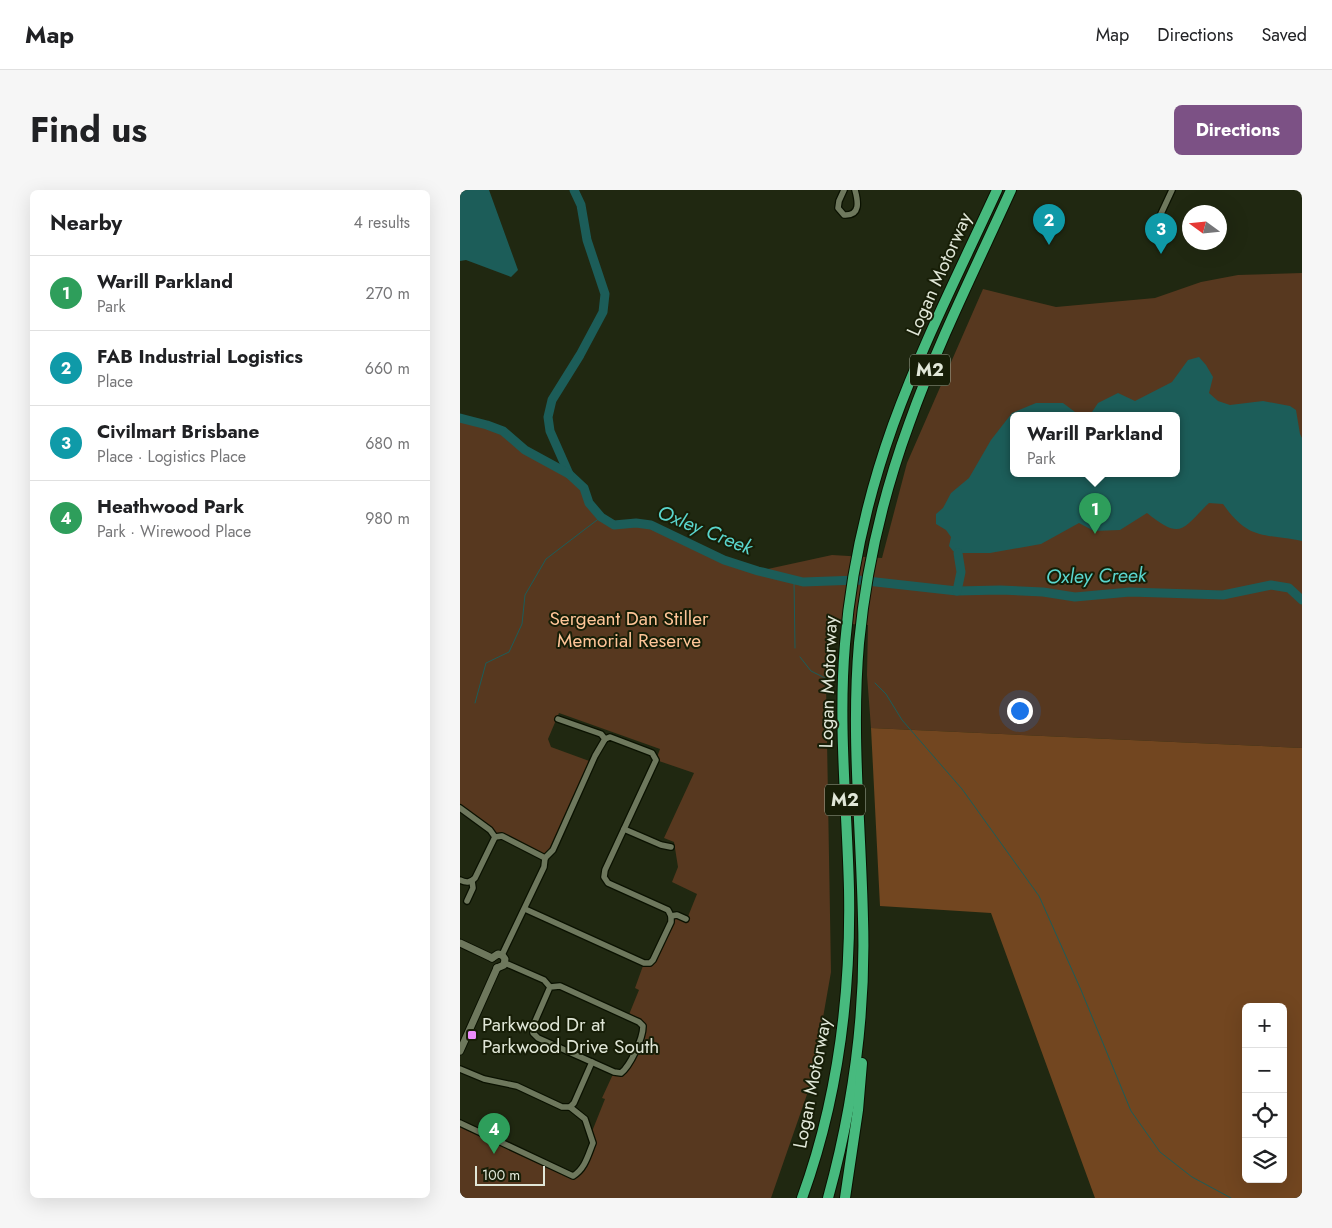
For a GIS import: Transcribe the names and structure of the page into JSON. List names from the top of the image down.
{
  "streets": {
    "highway": ["Logan Motorway", "M2"]
  },
  "water": ["Oxley Creek"],
  "parks": ["Sergeant Dan Stiller Memorial Reserve"],
  "places": {
    "transit": ["Parkwood Dr at Parkwood Drive South"]
  },
  "scale_bar": "100 m",
  "north": "left",
  "page": {
    "header": "Map",
    "nav": ["Map", "Directions", "Saved"],
    "title": "Find us",
    "buttons": "Directions",
    "heading": ["Nearby", "4 results"],
    "pins": [
      "2",
      "3",
      "1",
      "4"
    ],
    "list": [
      {
        "mark": "1",
        "name": "Warill Parkland",
        "note": "Park",
        "value": "270 m"
      },
      {
        "mark": "2",
        "name": "FAB Industrial Logistics",
        "note": "Place",
        "value": "660 m"
      },
      {
        "mark": "3",
        "name": "Civilmart Brisbane",
        "note": "Place · Logistics Place",
        "value": "680 m"
      },
      {
        "mark": "4",
        "name": "Heathwood Park",
        "note": "Park · Wirewood Place",
        "value": "980 m"
      }
    ],
    "popup": ["Warill Parkland", "Park"],
    "map_buttons": ["+", "−"],
    "scale": "100 m"
  }
}
